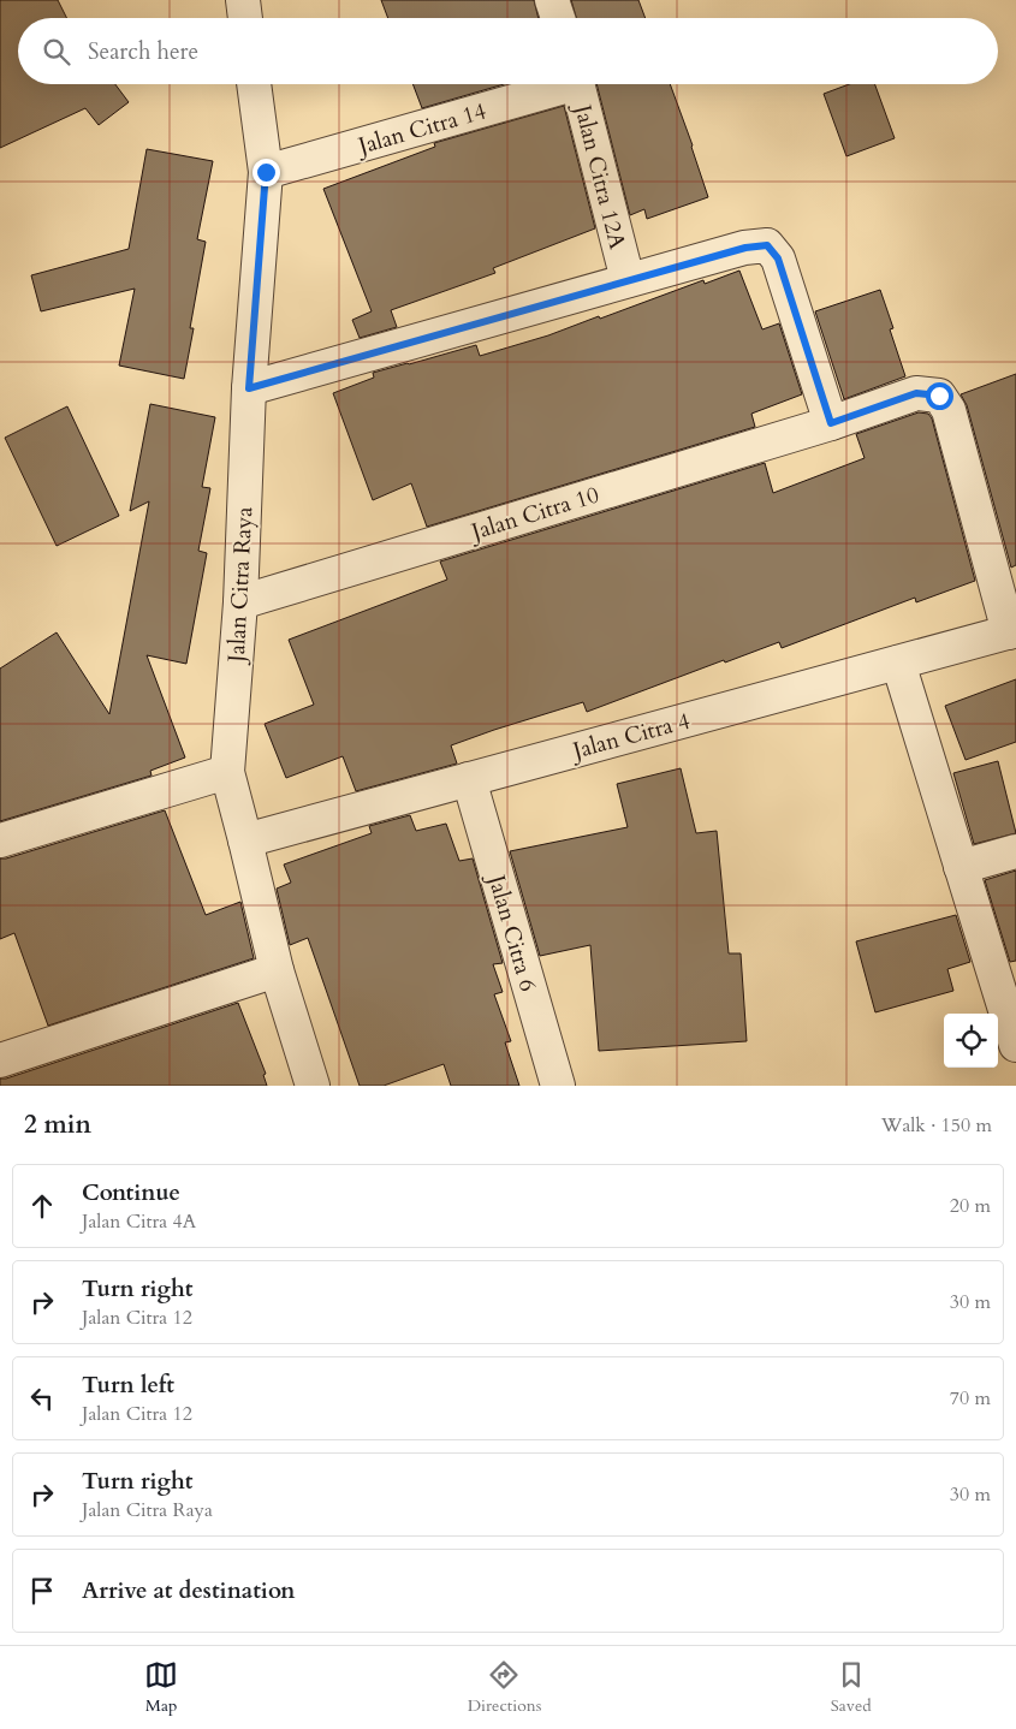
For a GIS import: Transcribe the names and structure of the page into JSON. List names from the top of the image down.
{
  "streets": {
    "street": [
      "Jalan Citra 14",
      "Jalan Citra 12A",
      "Jalan Citra 10",
      "Jalan Citra Raya",
      "Jalan Citra 4",
      "Jalan Citra 6"
    ]
  },
  "crossings": [
    ["Jalan Citra 14", "Jalan Citra Raya"],
    ["Jalan Citra 10", "Jalan Citra Raya"],
    ["Jalan Citra 10", "Jalan Citra 4"],
    ["Jalan Citra Raya", "Jalan Citra 4"],
    ["Jalan Citra 4", "Jalan Citra 6"]
  ],
  "page": {
    "search": "Search here",
    "heading": ["2 min", "Walk · 150 m"],
    "list": [
      ["Continue", "Jalan Citra 4A", "20 m"],
      ["Turn right", "Jalan Citra 12", "30 m"],
      ["Turn left", "Jalan Citra 12", "70 m"],
      ["Turn right", "Jalan Citra Raya", "30 m"],
      "Arrive at destination"
    ],
    "nav": ["Map", "Directions", "Saved"]
  }
}
